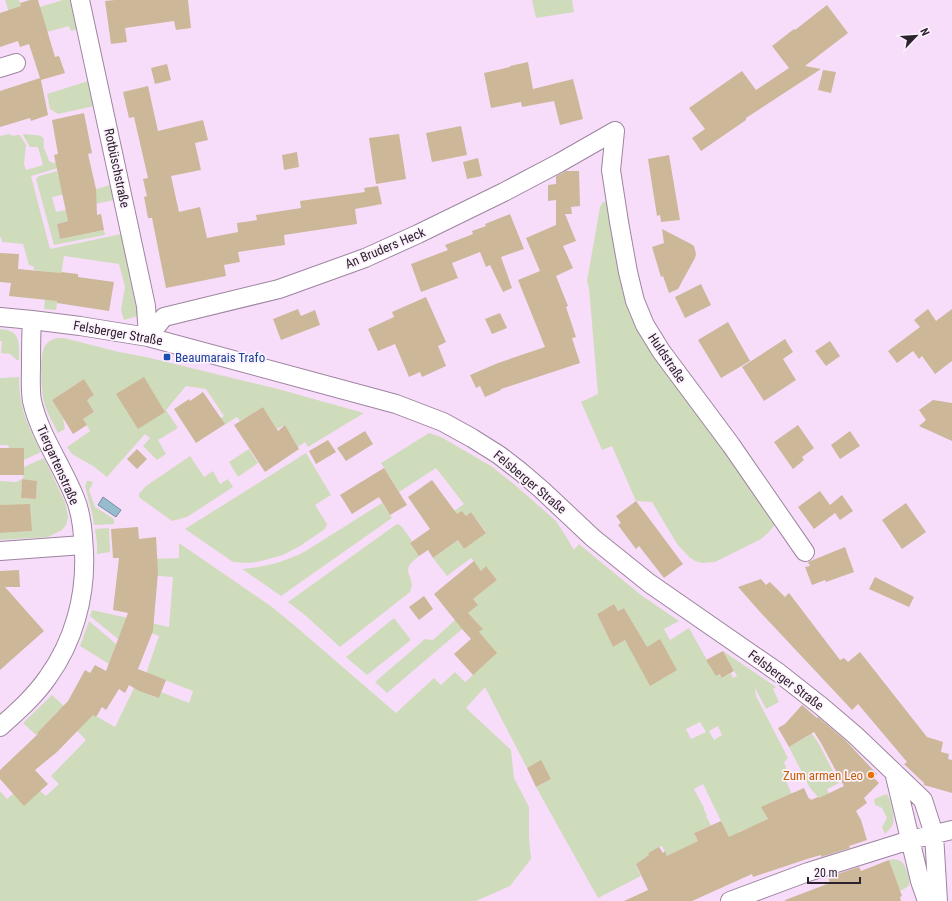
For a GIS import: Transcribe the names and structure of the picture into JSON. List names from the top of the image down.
{
  "streets": {
    "street": [
      "Rotbüschstraße",
      "An Bruders Heck",
      "Felsberger Straße",
      "Huldstraße",
      "Tiergartenstraße"
    ]
  },
  "crossings": [
    ["Rotbüschstraße", "An Bruders Heck"],
    ["Rotbüschstraße", "Felsberger Straße"],
    ["An Bruders Heck", "Felsberger Straße"],
    ["An Bruders Heck", "Huldstraße"],
    ["Felsberger Straße", "Tiergartenstraße"]
  ],
  "places": {
    "transit": ["Beaumarais Trafo"],
    "other": ["Zum armen Leo"]
  },
  "scale_bar": "20 m",
  "north": "top right"
}
